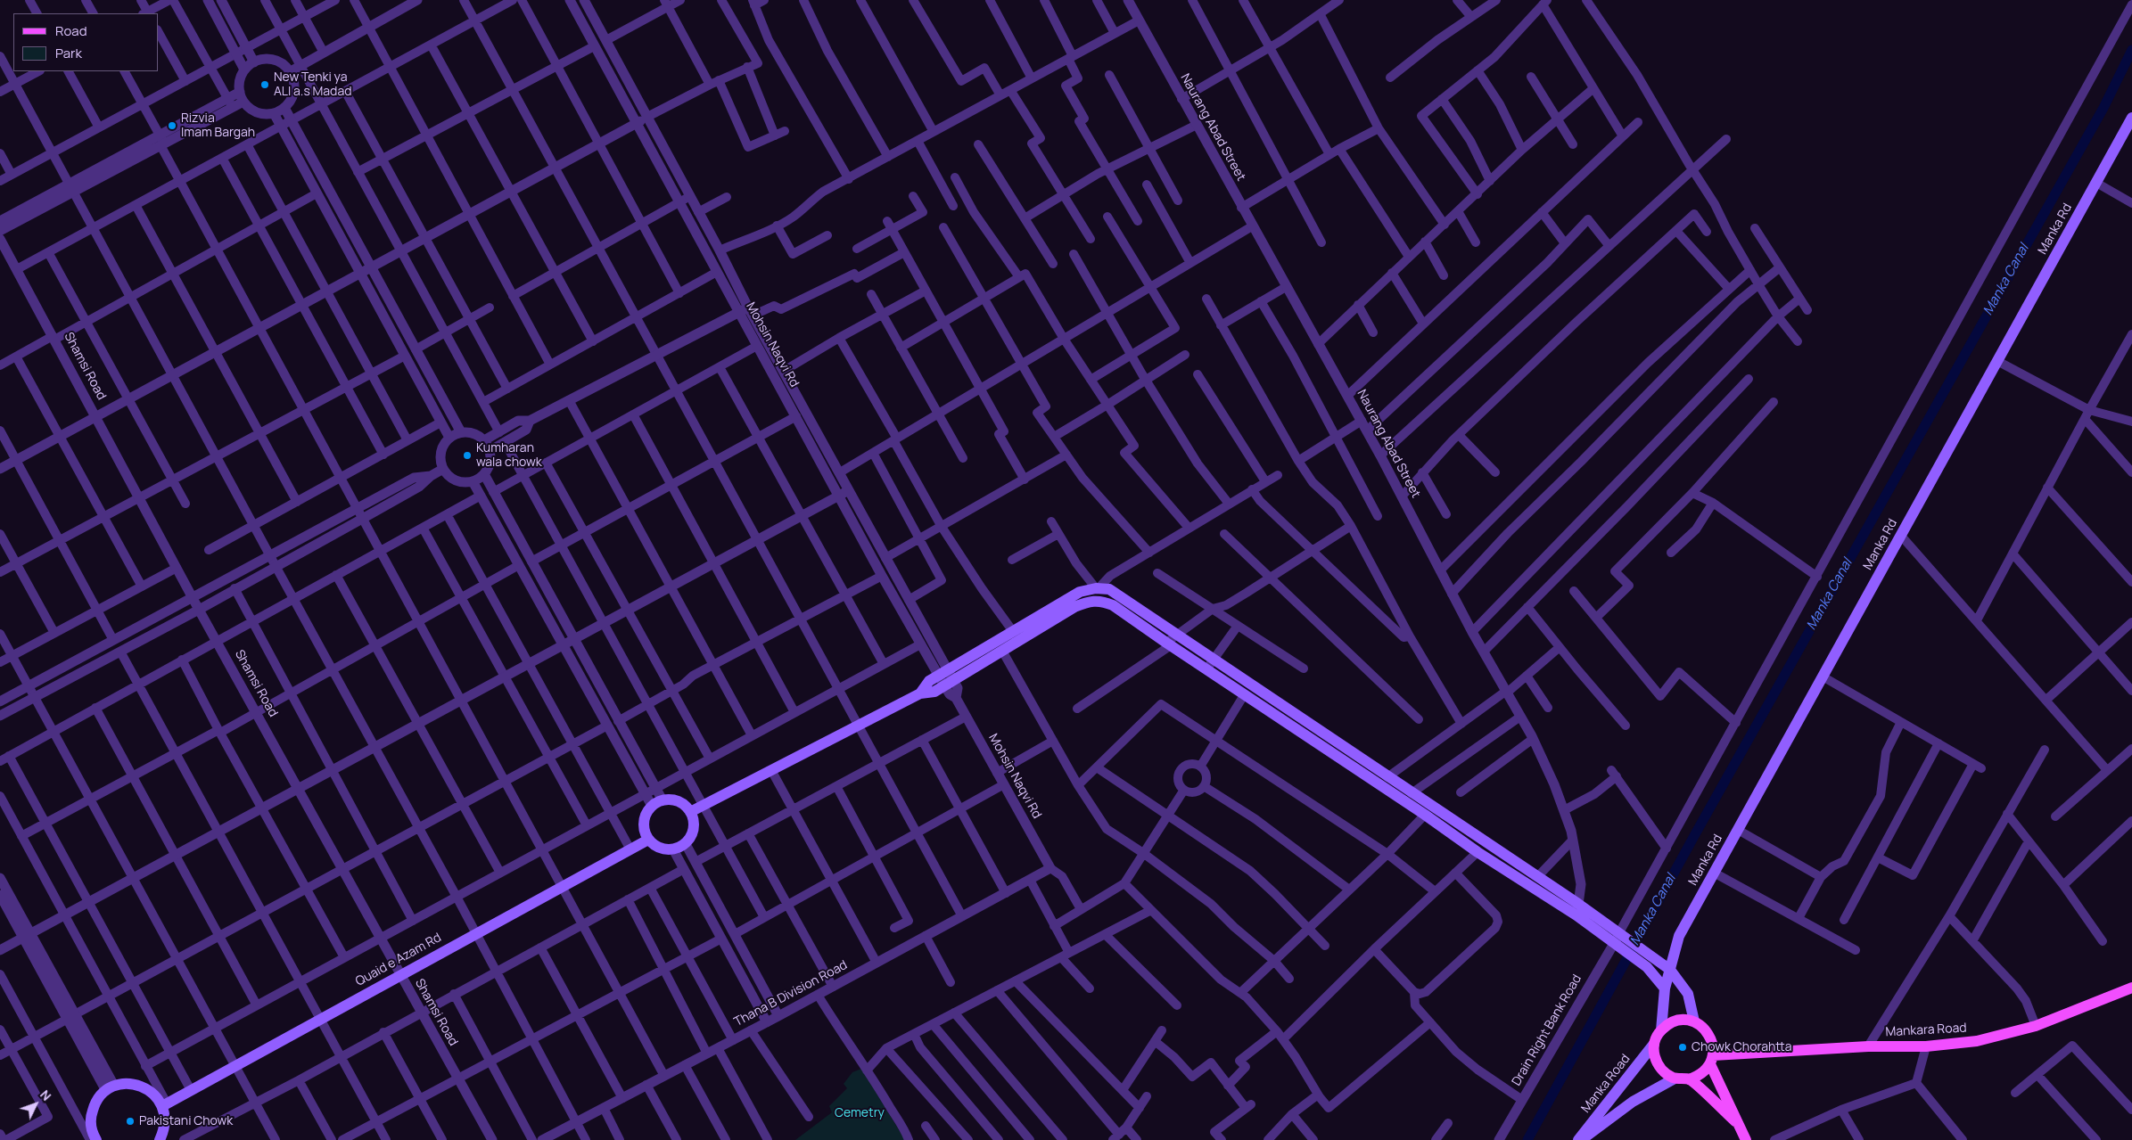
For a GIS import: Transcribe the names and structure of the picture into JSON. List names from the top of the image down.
{
  "streets": {
    "main road": [
      "Manka Rd",
      "Quaid e Azam Rd",
      "Mankara Road",
      "Manka Road"
    ],
    "street": [
      "Naurang Abad Street",
      "Mohsin Naqvi Rd",
      "Shamsi Road",
      "Thana B Division Road",
      "Drain Right Bank Road"
    ]
  },
  "crossings": [
    ["Manka Rd", "Mankara Road"],
    ["Manka Rd", "Manka Road"],
    ["Mohsin Naqvi Rd", "Thana B Division Road"],
    ["Shamsi Road", "Quaid e Azam Rd"],
    ["Mankara Road", "Manka Road"]
  ],
  "water": ["Manka Canal"],
  "parks": ["Cemetry"],
  "places": [
    "New Tenki ya ALI a.s Madad",
    "Rizvia Imam Bargah",
    "Kumharan wala chowk",
    "Chowk Chorahtta",
    "Pakistani Chowk"
  ],
  "legend": ["Road", "Park"],
  "north": "top right"
}
